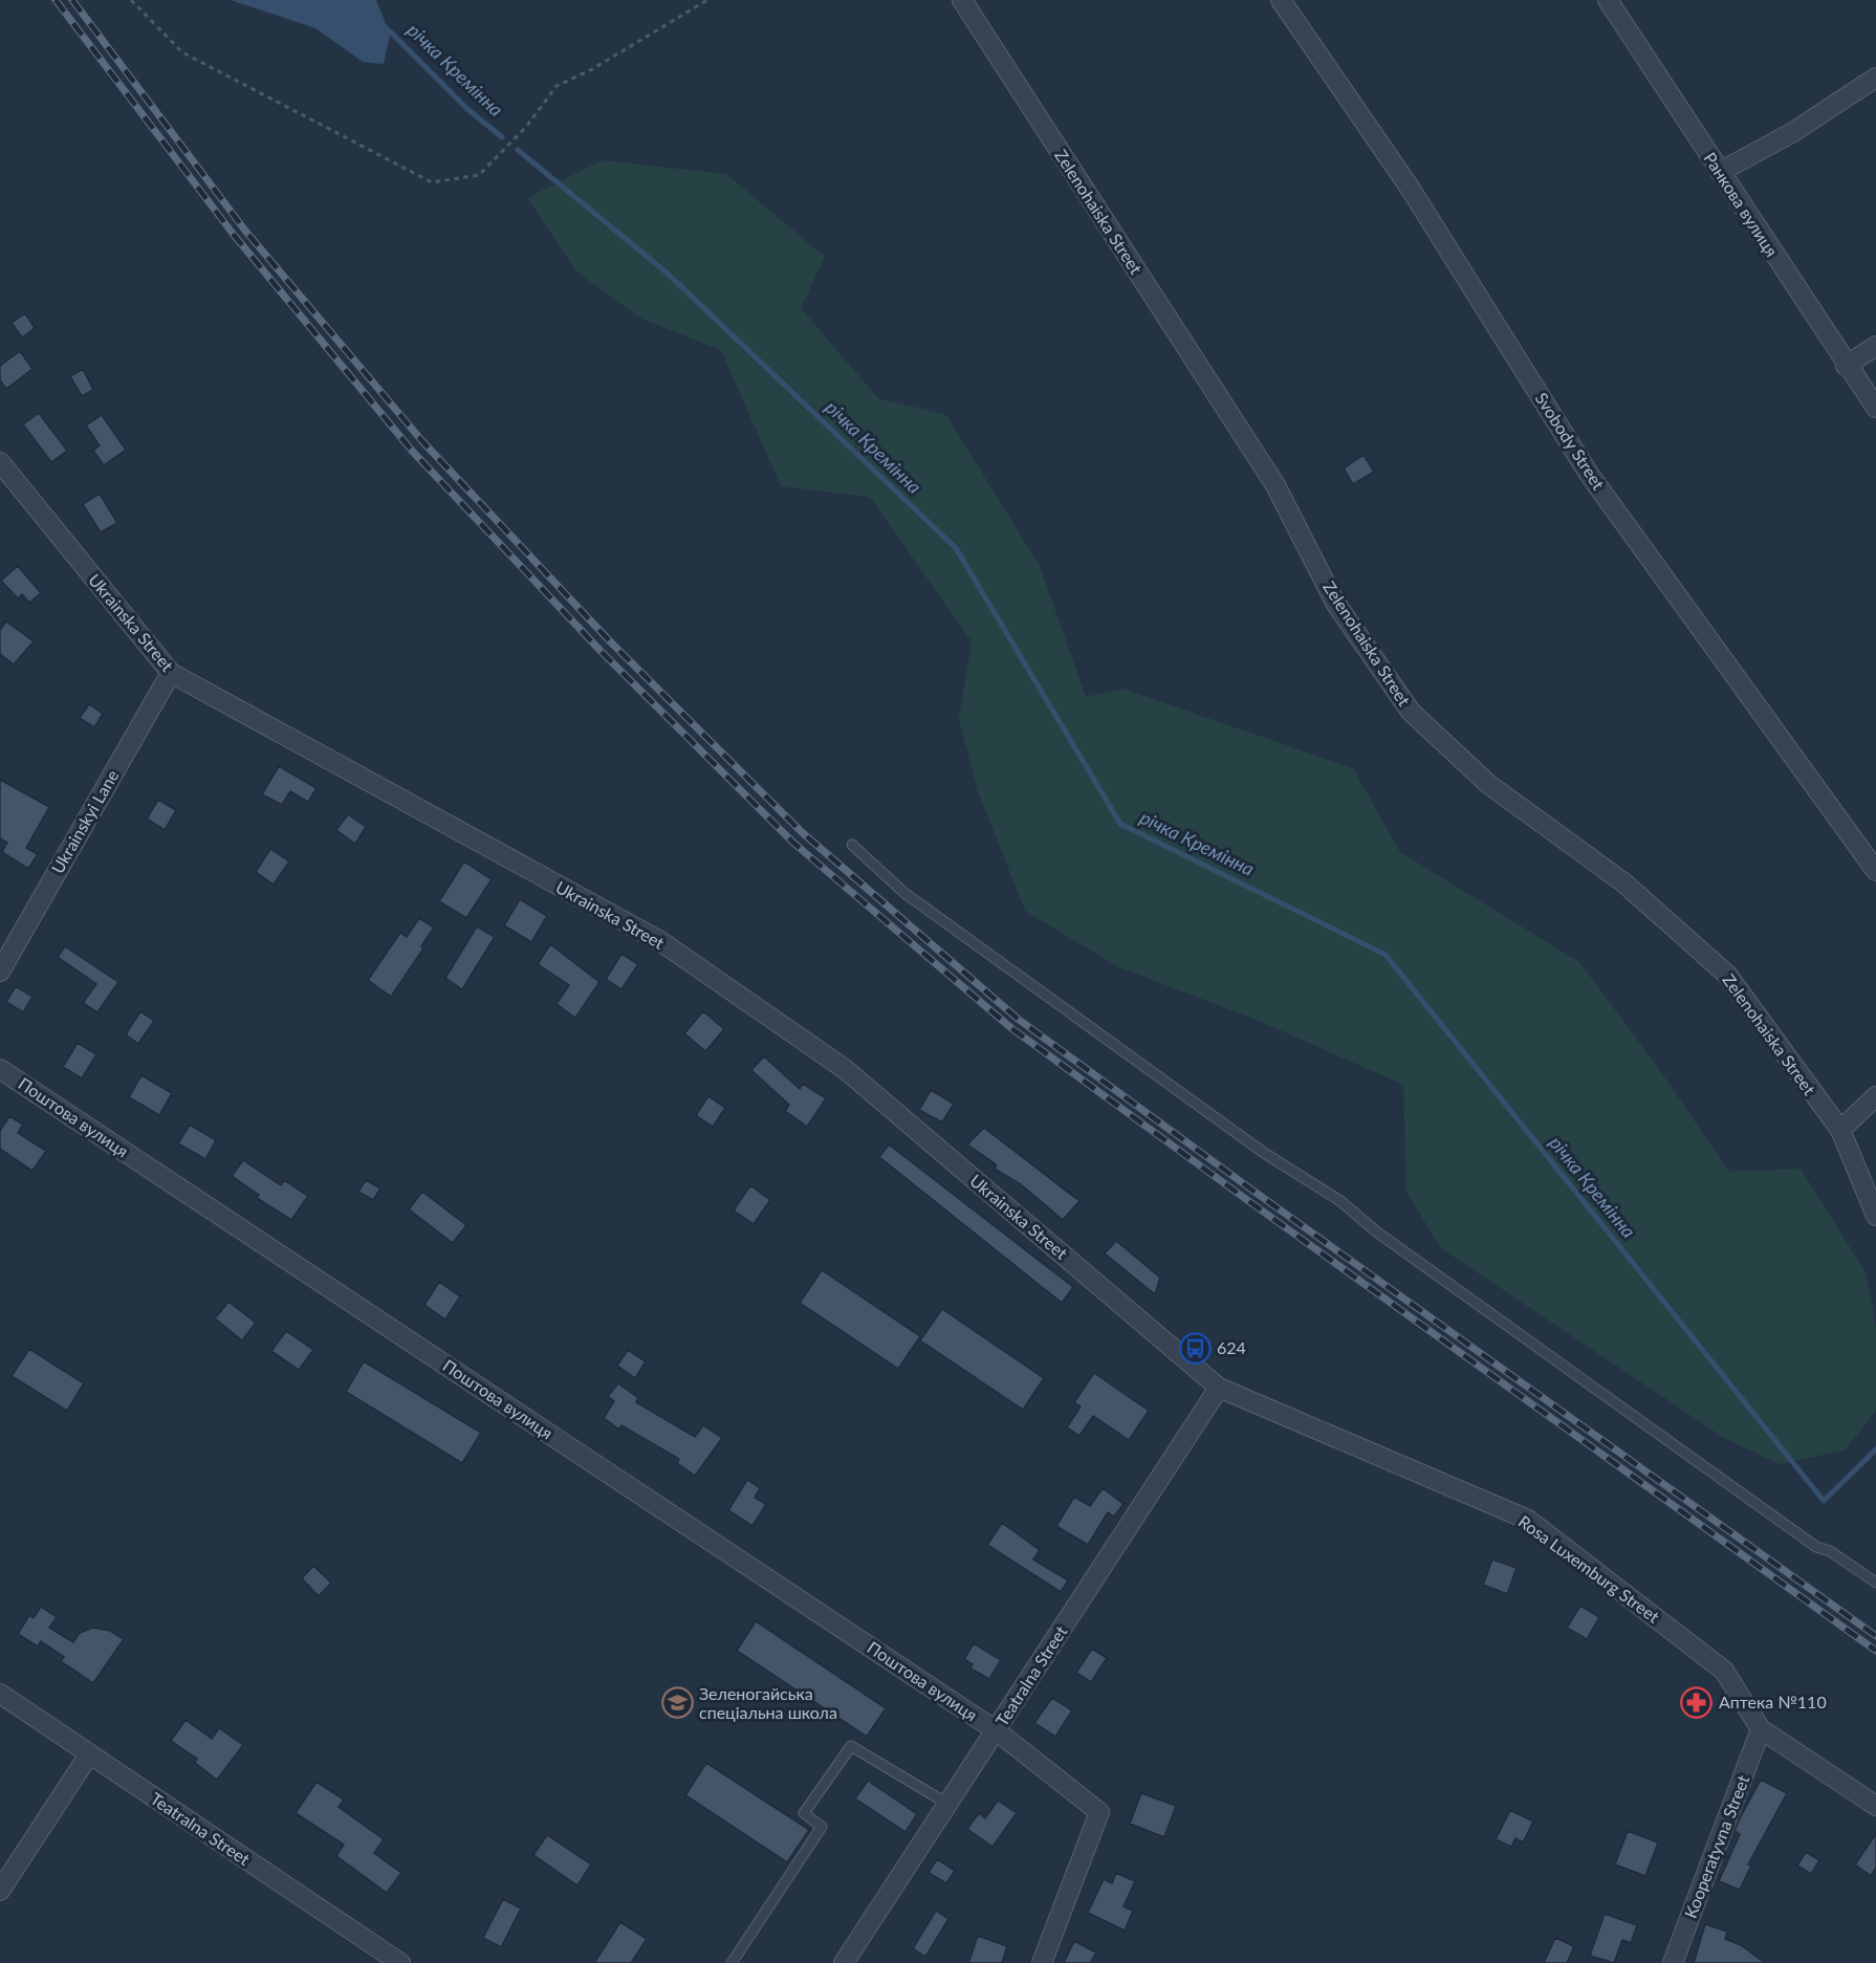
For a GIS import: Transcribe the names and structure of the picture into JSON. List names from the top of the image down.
{
  "streets": {
    "street": [
      "Ранкова вулиця",
      "Zelenohaiska Street",
      "Svobody Street",
      "Ukrainska Street",
      "Ukrainskyi Lane",
      "Поштова вулиця",
      "Rosa Luxemburg Street",
      "Teatralna Street",
      "Kooperatyvna Street"
    ]
  },
  "crossings": [
    ["Ukrainska Street", "Ukrainskyi Lane"],
    ["Ukrainska Street", "Rosa Luxemburg Street"],
    ["Ukrainska Street", "Teatralna Street"],
    ["Поштова вулиця", "Teatralna Street"],
    ["Rosa Luxemburg Street", "Teatralna Street"],
    ["Rosa Luxemburg Street", "Kooperatyvna Street"]
  ],
  "water": ["річка Кремінна"],
  "places": {
    "bus stop": ["624"],
    "pharmacy": ["Аптека №110"],
    "school or university": ["Зеленогайська спеціальна школа"]
  }
}
